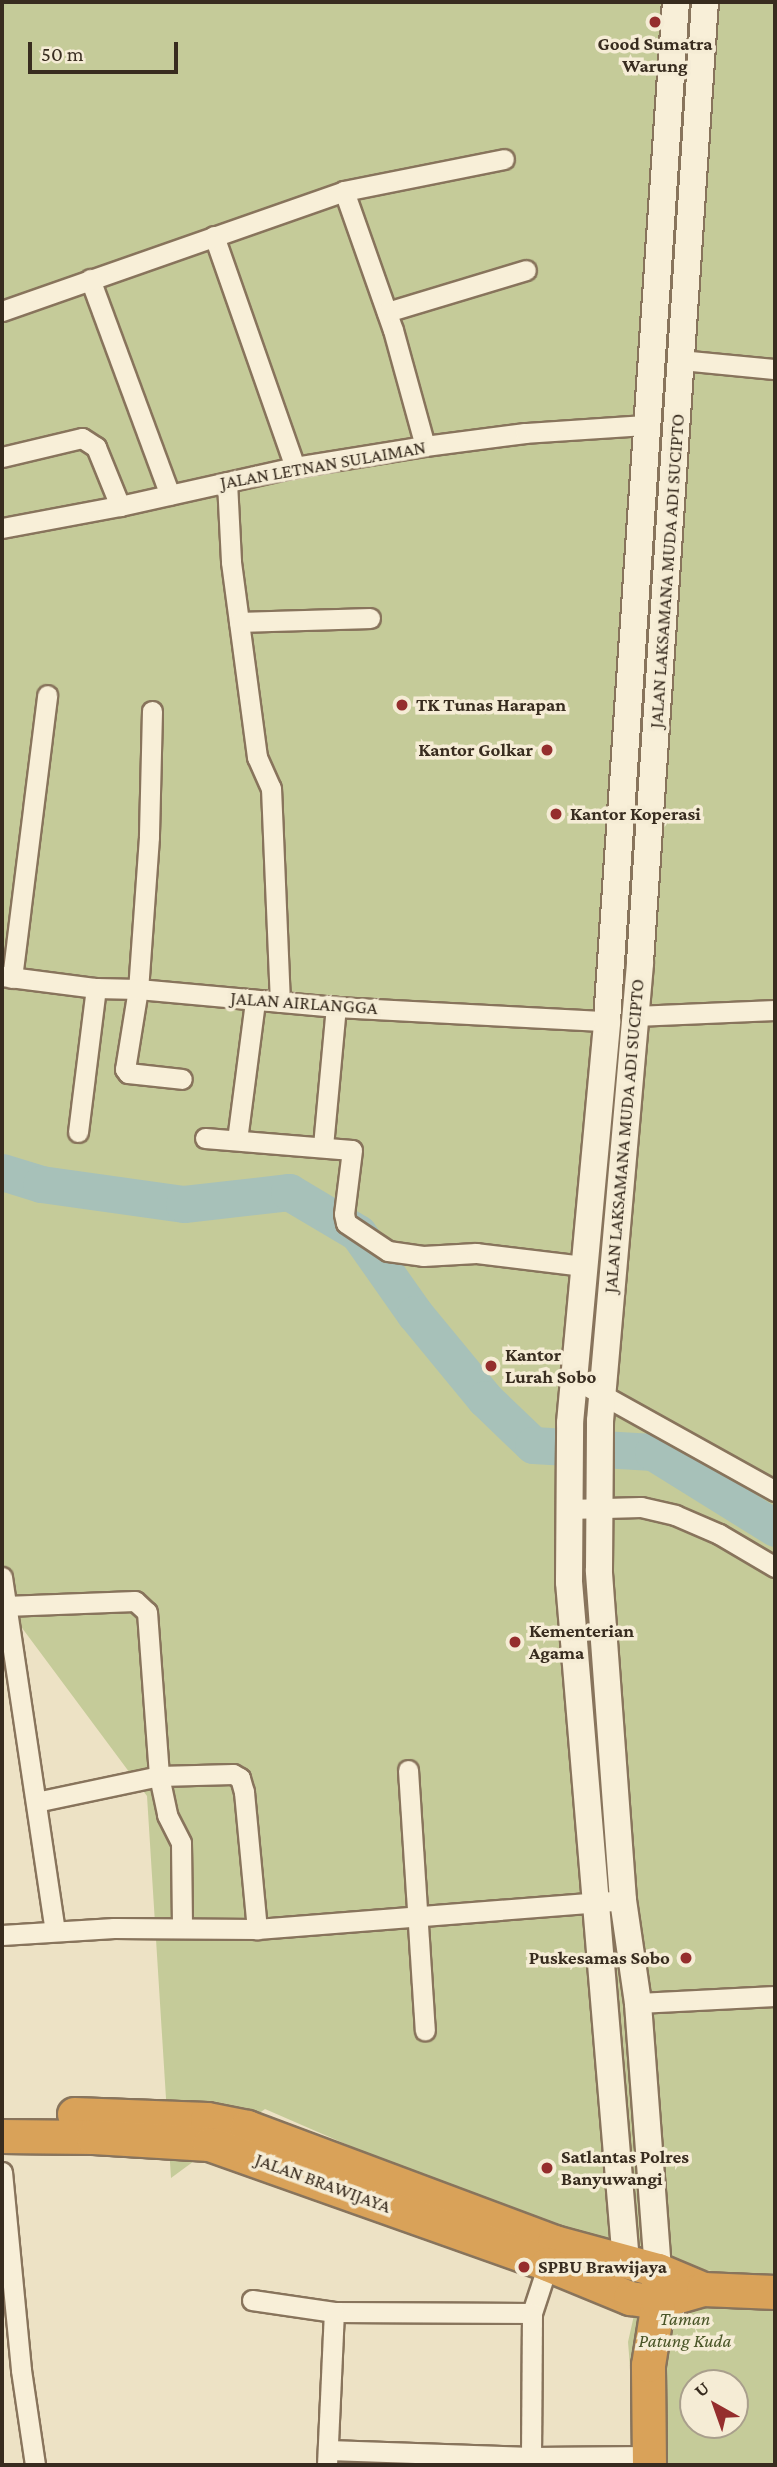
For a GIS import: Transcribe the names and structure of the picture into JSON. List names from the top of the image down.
{
  "streets": {
    "highway": ["JALAN BRAWIJAYA"],
    "main road": ["JALAN LAKSAMANA MUDA ADI SUCIPTO"],
    "street": ["JALAN LETNAN SULAIMAN", "JALAN AIRLANGGA"]
  },
  "crossings": [
    ["JALAN LETNAN SULAIMAN", "JALAN LAKSAMANA MUDA ADI SUCIPTO"],
    ["JALAN LAKSAMANA MUDA ADI SUCIPTO", "JALAN AIRLANGGA"],
    ["JALAN LAKSAMANA MUDA ADI SUCIPTO", "JALAN BRAWIJAYA"]
  ],
  "parks": ["Taman Patung Kuda"],
  "places": [
    "Good Sumatra Warung",
    "TK Tunas Harapan",
    "Kantor Golkar",
    "Kantor Koperasi",
    "Kantor Lurah Sobo",
    "Kementerian Agama",
    "Puskesamas Sobo",
    "Satlantas Polres Banyuwangi",
    "SPBU Brawijaya"
  ],
  "scale_bar": "50 m",
  "north": "top left"
}
